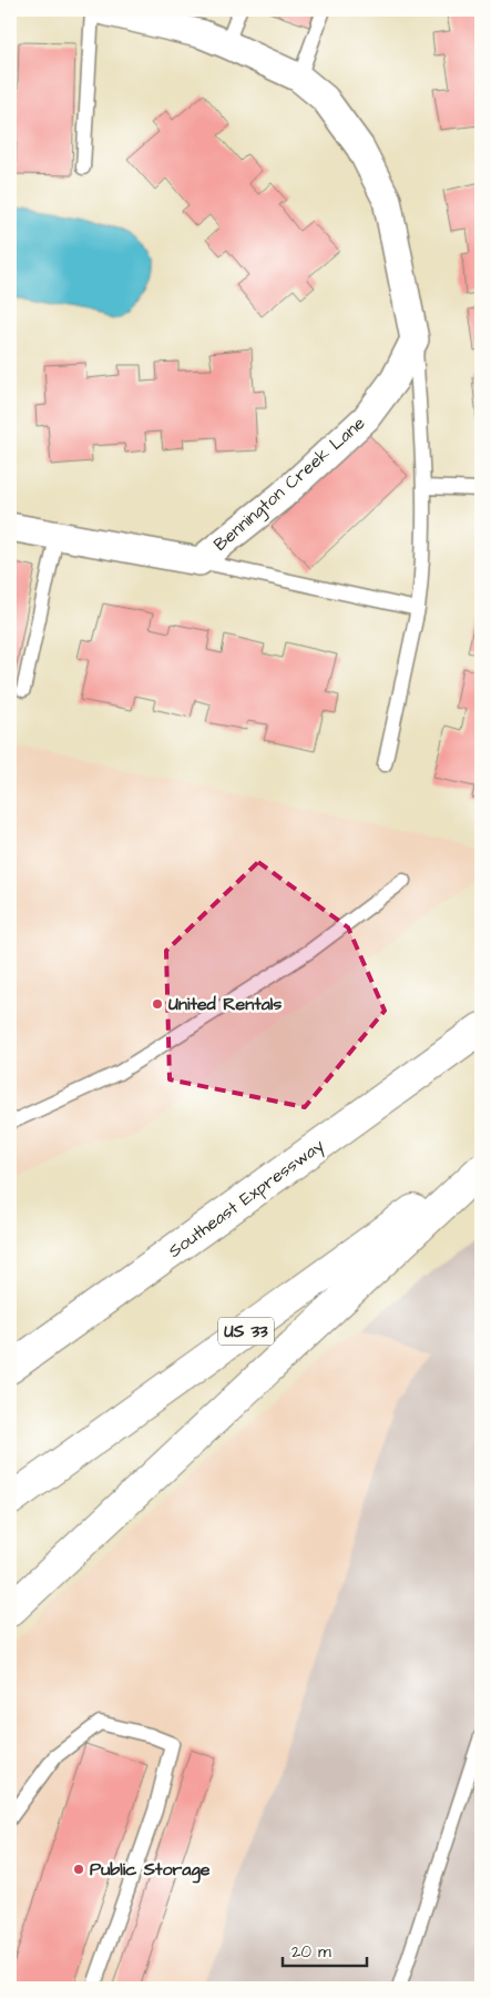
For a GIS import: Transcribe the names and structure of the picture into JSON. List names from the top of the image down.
{
  "streets": {
    "highway": ["Southeast Expressway", "US 33"],
    "street": ["Bennington Creek Lane"]
  },
  "places": ["United Rentals", "Public Storage"],
  "scale_bar": "20 m"
}
